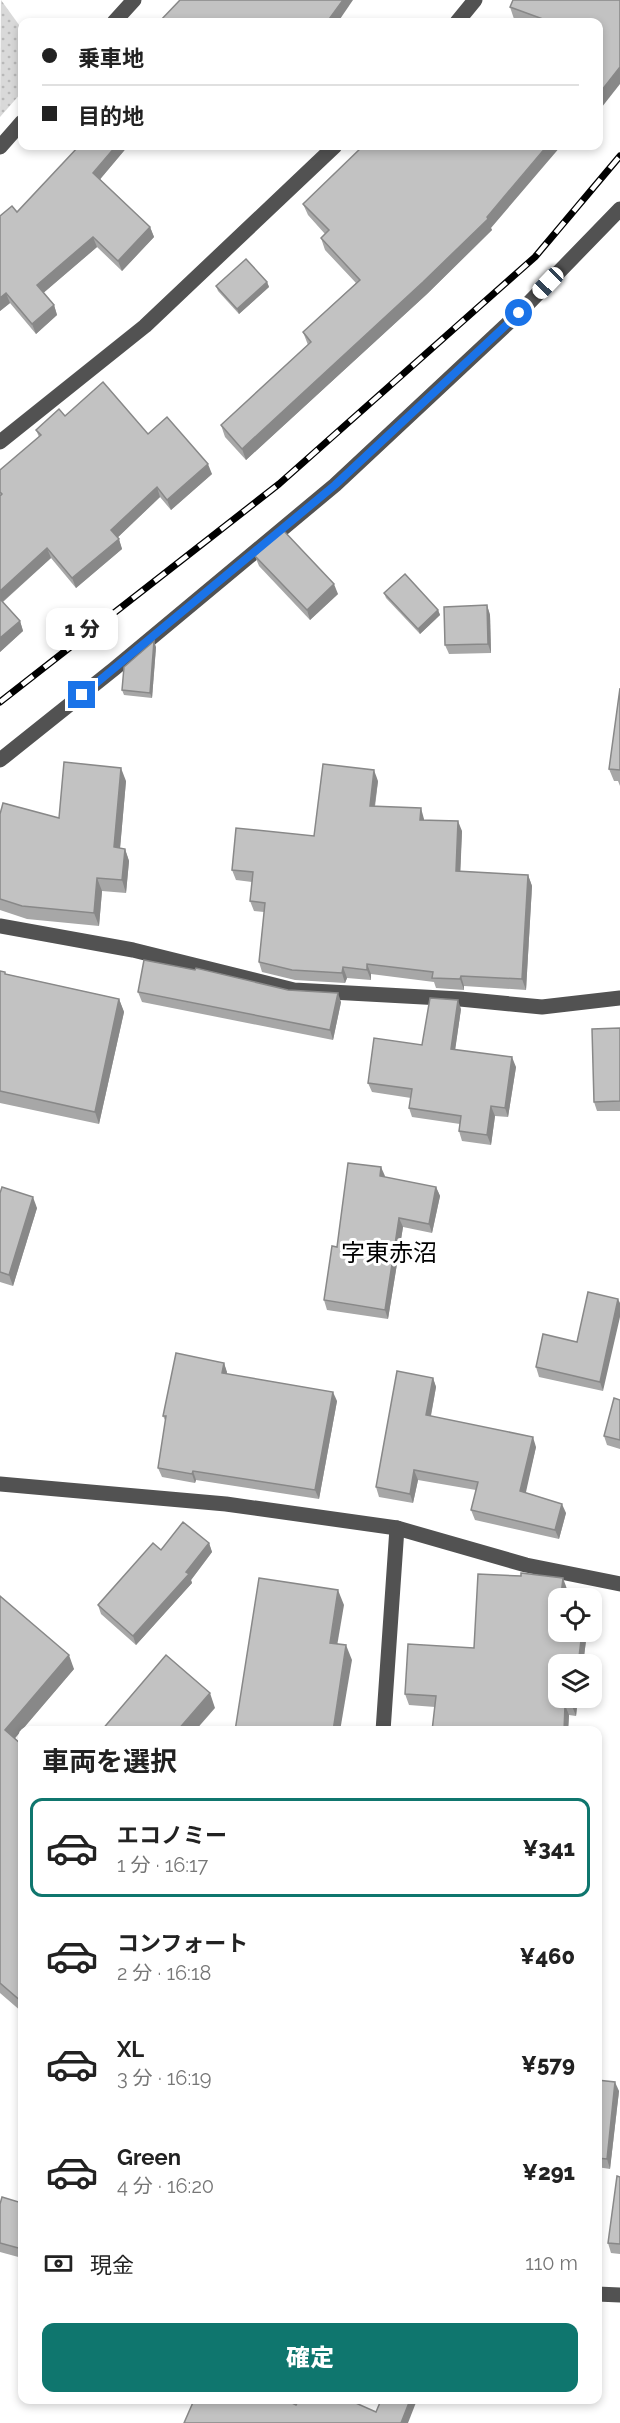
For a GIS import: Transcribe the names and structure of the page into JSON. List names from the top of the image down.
{
  "districts": ["字東赤沼"],
  "page": {
    "banner": ["乗車地", "目的地"],
    "bubble": "1 分",
    "heading": "車両を選択",
    "list": [
      {
        "name": "エコノミー",
        "note": "1 分 · 16:17",
        "value": "¥341"
      },
      {
        "name": "コンフォート",
        "note": "2 分 · 16:18",
        "value": "¥460"
      },
      {
        "name": "XL",
        "note": "3 分 · 16:19",
        "value": "¥579"
      },
      {
        "name": "Green",
        "note": "4 分 · 16:20",
        "value": "¥291"
      }
    ],
    "pay": ["現金", "110 m"],
    "buttons": "確定"
  }
}
